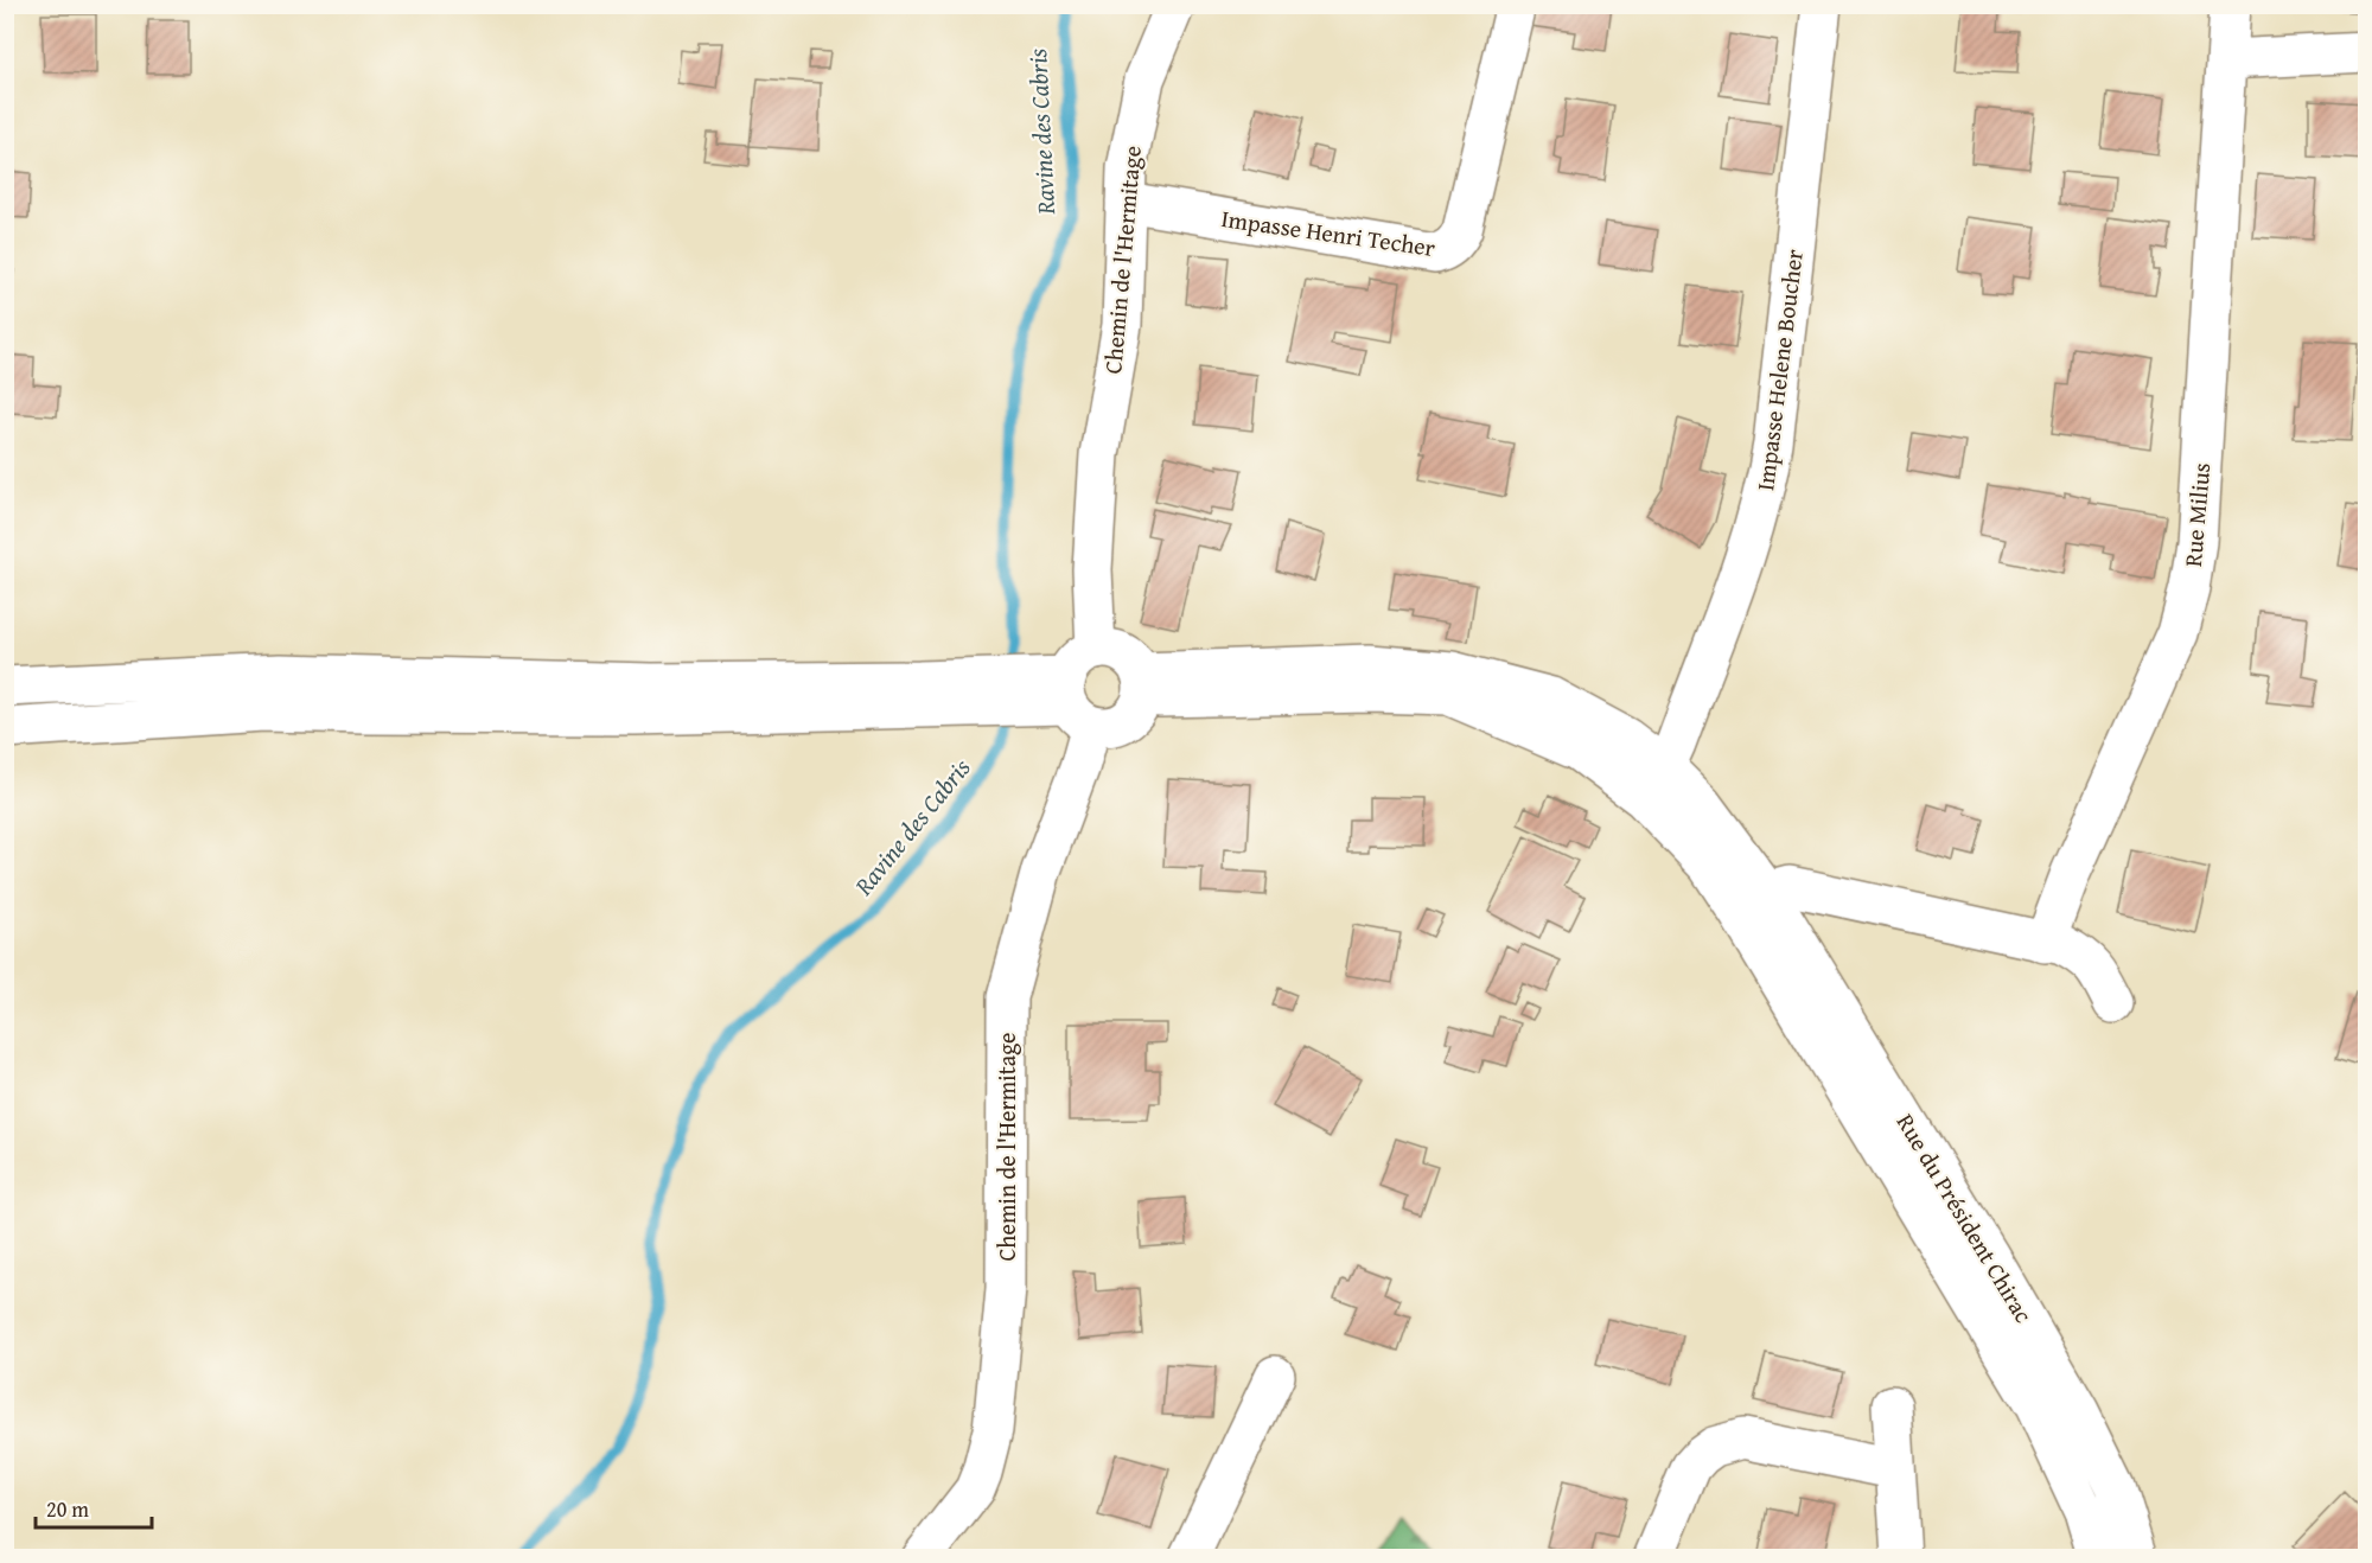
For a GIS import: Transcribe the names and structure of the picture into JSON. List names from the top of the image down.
{
  "streets": {
    "street": [
      "Impasse Henri Techer",
      "Chemin de l'Hermitage",
      "Impasse Helene Boucher",
      "Rue Milius",
      "Rue du Président Chirac"
    ]
  },
  "crossings": [
    ["Impasse Henri Techer", "Chemin de l'Hermitage"]
  ],
  "water": ["Ravine des Cabris"],
  "scale_bar": "20 m"
}
